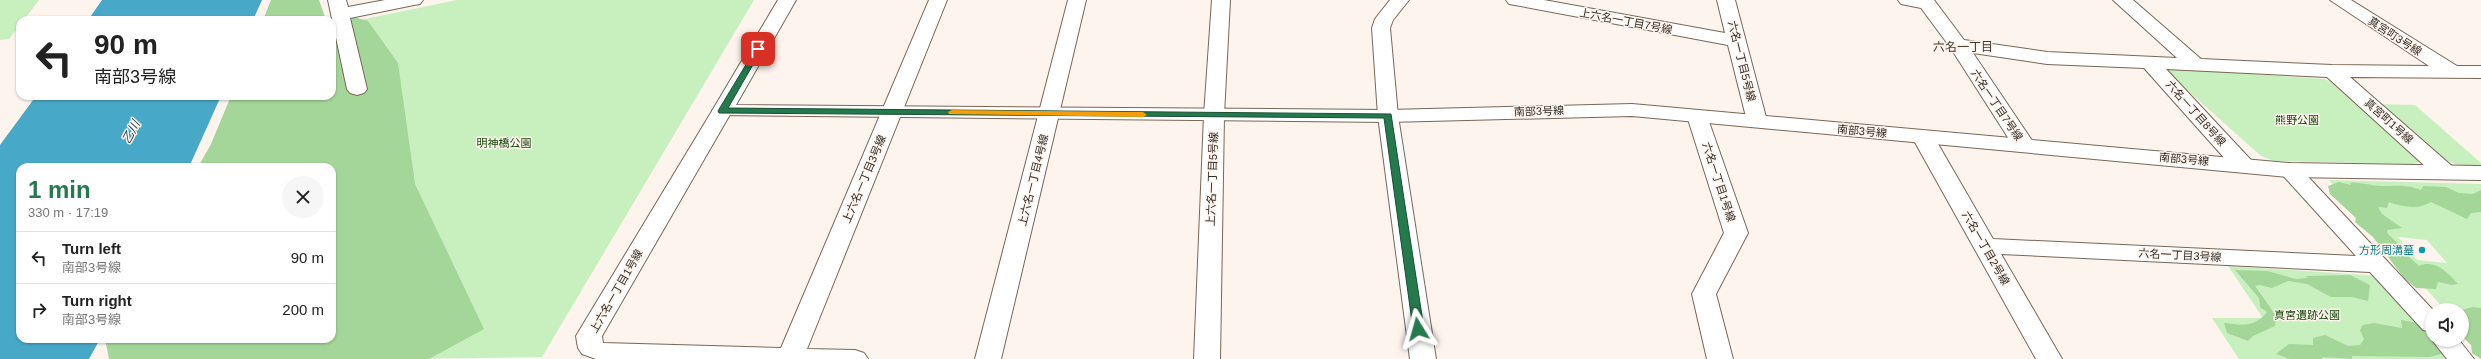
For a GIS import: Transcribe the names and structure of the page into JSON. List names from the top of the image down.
{
  "streets": {
    "street": [
      "上六名一丁目7号線",
      "真宮町3号線",
      "六名一丁目5号線",
      "六名一丁目7号線",
      "南部3号線",
      "六名一丁目8号線",
      "真宮町1号線",
      "上六名一丁目3号線",
      "上六名一丁目5号線",
      "上六名一丁目4号線",
      "六名一丁目1号線",
      "六名一丁目2号線",
      "六名一丁目3号線",
      "上六名一丁目1号線"
    ]
  },
  "crossings": [
    ["上六名一丁目7号線", "六名一丁目5号線"],
    ["六名一丁目5号線", "南部3号線"],
    ["六名一丁目7号線", "南部3号線"],
    ["南部3号線", "六名一丁目8号線"],
    ["南部3号線", "真宮町1号線"],
    ["南部3号線", "上六名一丁目3号線"],
    ["南部3号線", "上六名一丁目5号線"],
    ["南部3号線", "上六名一丁目4号線"],
    ["南部3号線", "六名一丁目1号線"],
    ["南部3号線", "六名一丁目2号線"],
    ["南部3号線", "上六名一丁目1号線"],
    ["上六名一丁目3号線", "上六名一丁目1号線"],
    ["六名一丁目2号線", "六名一丁目3号線"]
  ],
  "districts": ["六名一丁目"],
  "water": ["乙川"],
  "parks": ["熊野公園", "明神橋公園", "真宮遺跡公園"],
  "places": ["方形周溝墓"],
  "page": {
    "turn": ["90 m", "南部3号線"],
    "heading": ["1 min", "330 m · 17:19"],
    "list": [
      {
        "name": "Turn left",
        "note": "南部3号線",
        "value": "90 m"
      },
      {
        "name": "Turn right",
        "note": "南部3号線",
        "value": "200 m"
      }
    ]
  }
}
